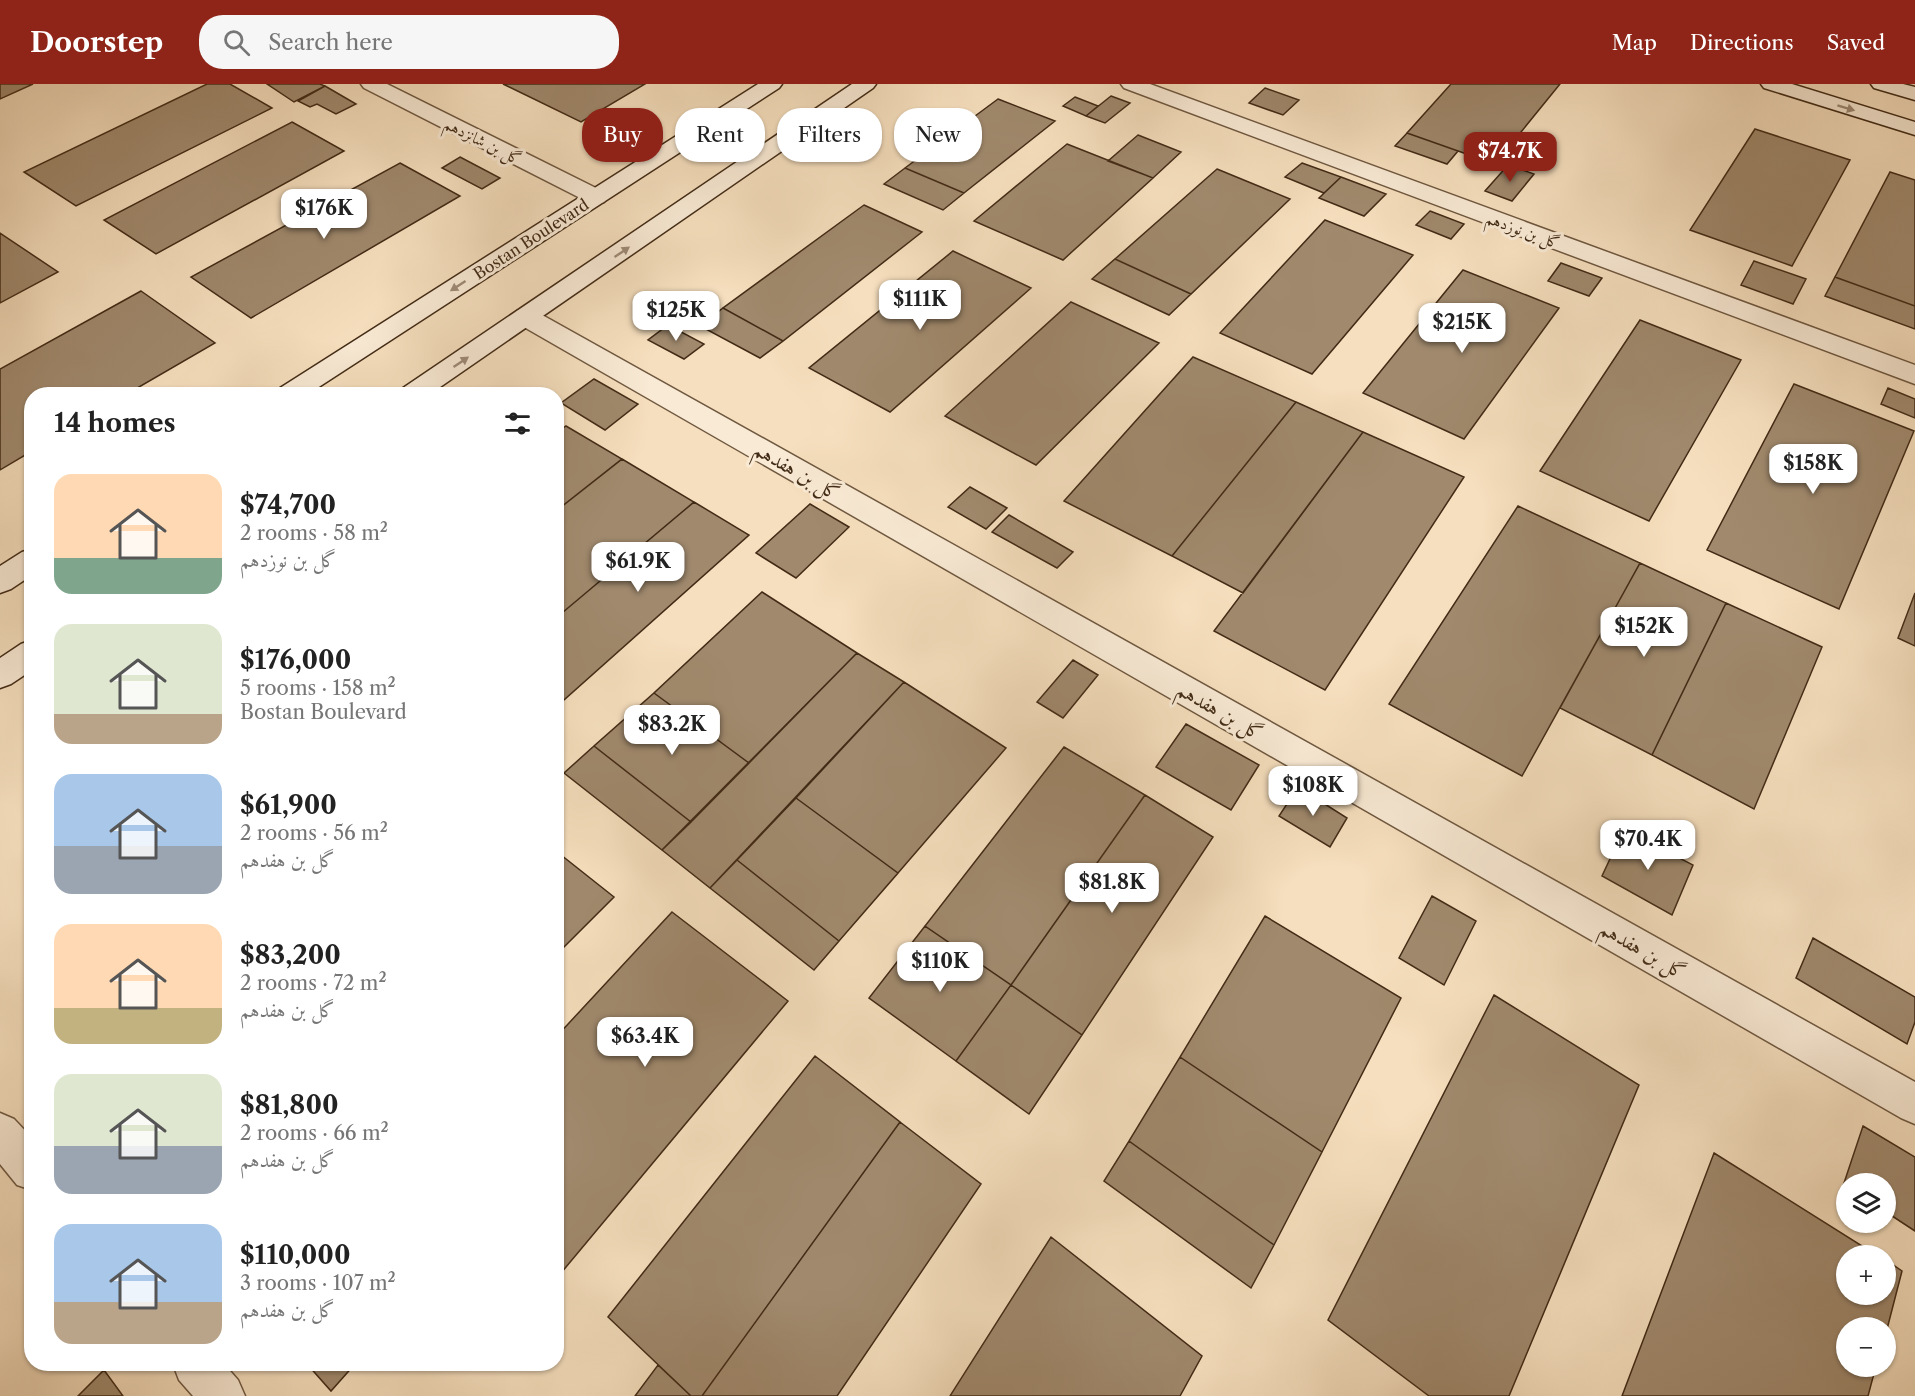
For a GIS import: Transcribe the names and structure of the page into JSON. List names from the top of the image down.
{
  "streets": {
    "street": [
      "گل بن شانزدهم",
      "گل بن نوزدهم",
      "Bostan Boulevard",
      "گل بن هفدهم"
    ]
  },
  "crossings": [
    ["گل بن شانزدهم", "Bostan Boulevard"]
  ],
  "page": {
    "header": "Doorstep",
    "search": "Search here",
    "nav": ["Map", "Directions", "Saved"],
    "chip": [
      "Buy",
      "Rent",
      "Filters",
      "New"
    ],
    "price": [
      "$74.7K",
      "$176K",
      "$111K",
      "$125K",
      "$215K",
      "$158K",
      "$61.9K",
      "$152K",
      "$83.2K",
      "$108K",
      "$70.4K",
      "$81.8K",
      "$110K",
      "$63.4K"
    ],
    "heading": "14 homes",
    "list": [
      {
        "name": "$74,700",
        "note": "2 rooms · 58 m² · گل بن نوزدهم"
      },
      {
        "name": "$176,000",
        "note": "5 rooms · 158 m² · Bostan Boulevard"
      },
      {
        "name": "$61,900",
        "note": "2 rooms · 56 m² · گل بن هفدهم"
      },
      {
        "name": "$83,200",
        "note": "2 rooms · 72 m² · گل بن هفدهم"
      },
      {
        "name": "$81,800",
        "note": "2 rooms · 66 m² · گل بن هفدهم"
      },
      {
        "name": "$110,000",
        "note": "3 rooms · 107 m² · گل بن هفدهم"
      }
    ],
    "map_buttons": ["+", "−"]
  }
}
